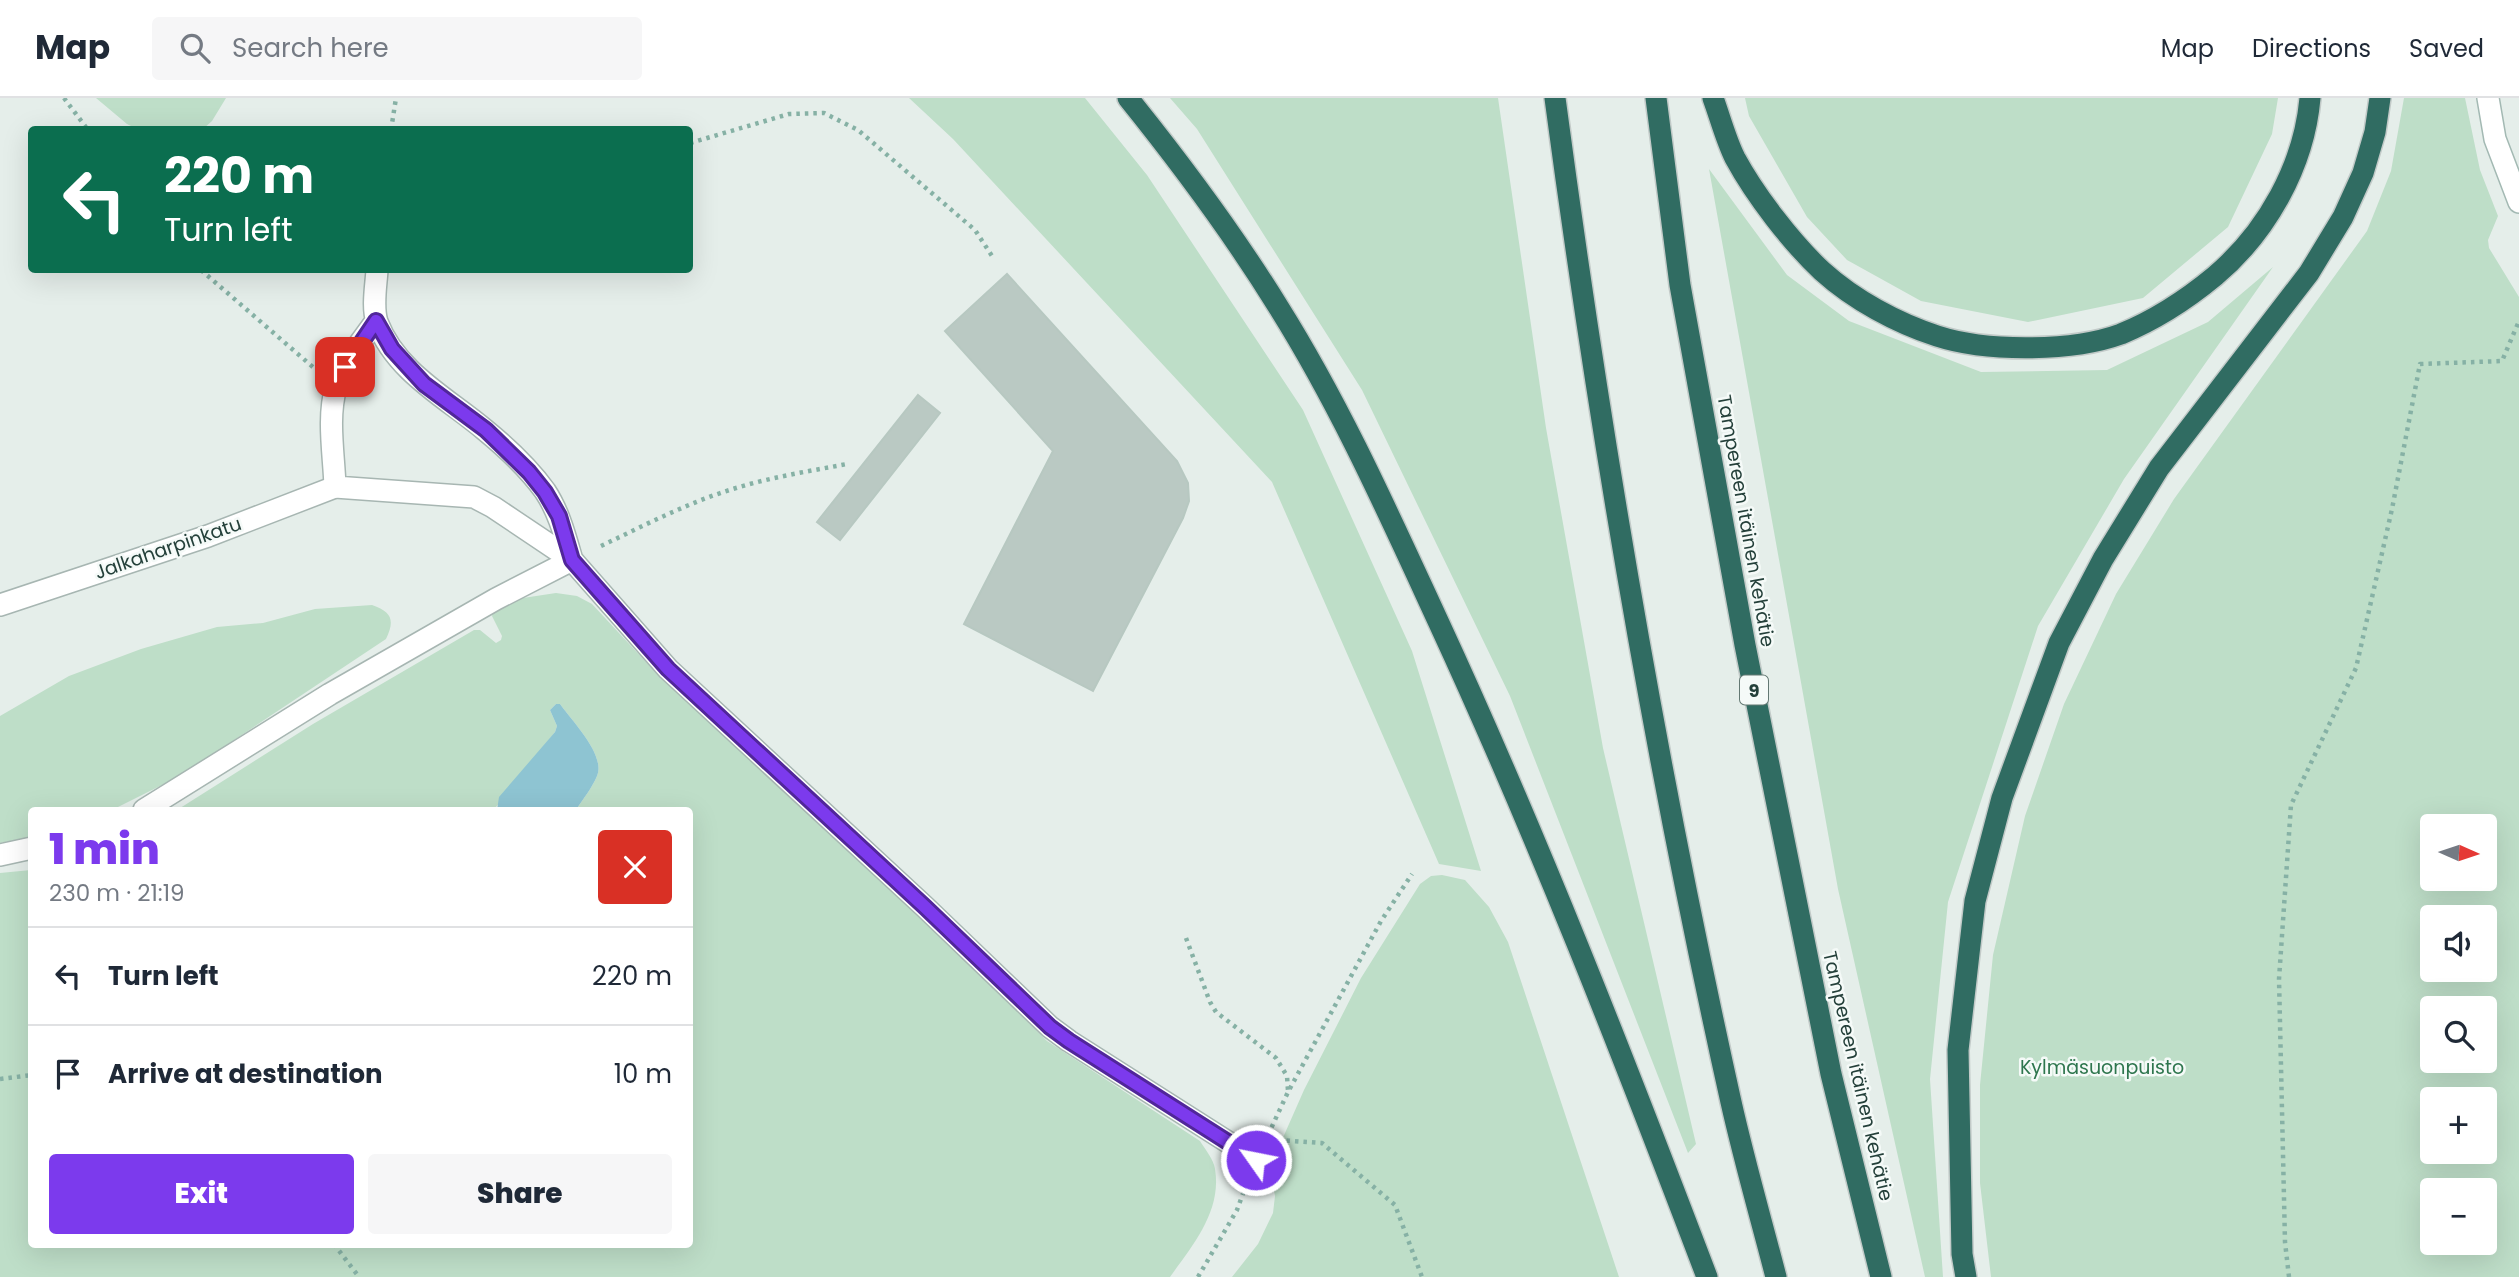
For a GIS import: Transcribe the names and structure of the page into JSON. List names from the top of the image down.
{
  "streets": {
    "highway": ["Tampereen itäinen kehätie", "9"],
    "street": ["Jalkaharpinkatu"]
  },
  "parks": ["Kylmäsuonpuisto"],
  "north": "right",
  "page": {
    "header": "Map",
    "search": "Search here",
    "nav": ["Map", "Directions", "Saved"],
    "turn": ["220 m", "Turn left"],
    "heading": ["1 min", "230 m · 21:19"],
    "map_buttons": ["+", "−"],
    "list": [
      {
        "name": "Turn left",
        "value": "220 m"
      },
      {
        "name": "Arrive at destination",
        "value": "10 m"
      }
    ],
    "buttons": ["Exit", "Share"]
  }
}
